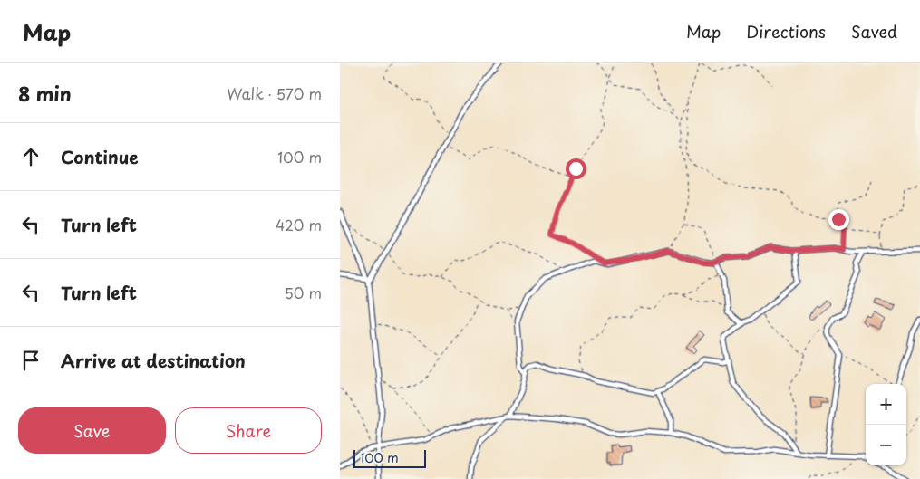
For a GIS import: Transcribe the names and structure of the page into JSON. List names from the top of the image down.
{
  "scale_bar": "100 m",
  "page": {
    "header": "Map",
    "nav": ["Map", "Directions", "Saved"],
    "heading": ["8 min", "Walk · 570 m"],
    "list": [
      ["Continue", "100 m"],
      ["Turn left", "420 m"],
      ["Turn left", "50 m"],
      "Arrive at destination"
    ],
    "map_buttons": ["+", "−"],
    "buttons": ["Save", "Share"],
    "scale": "100 m"
  }
}
